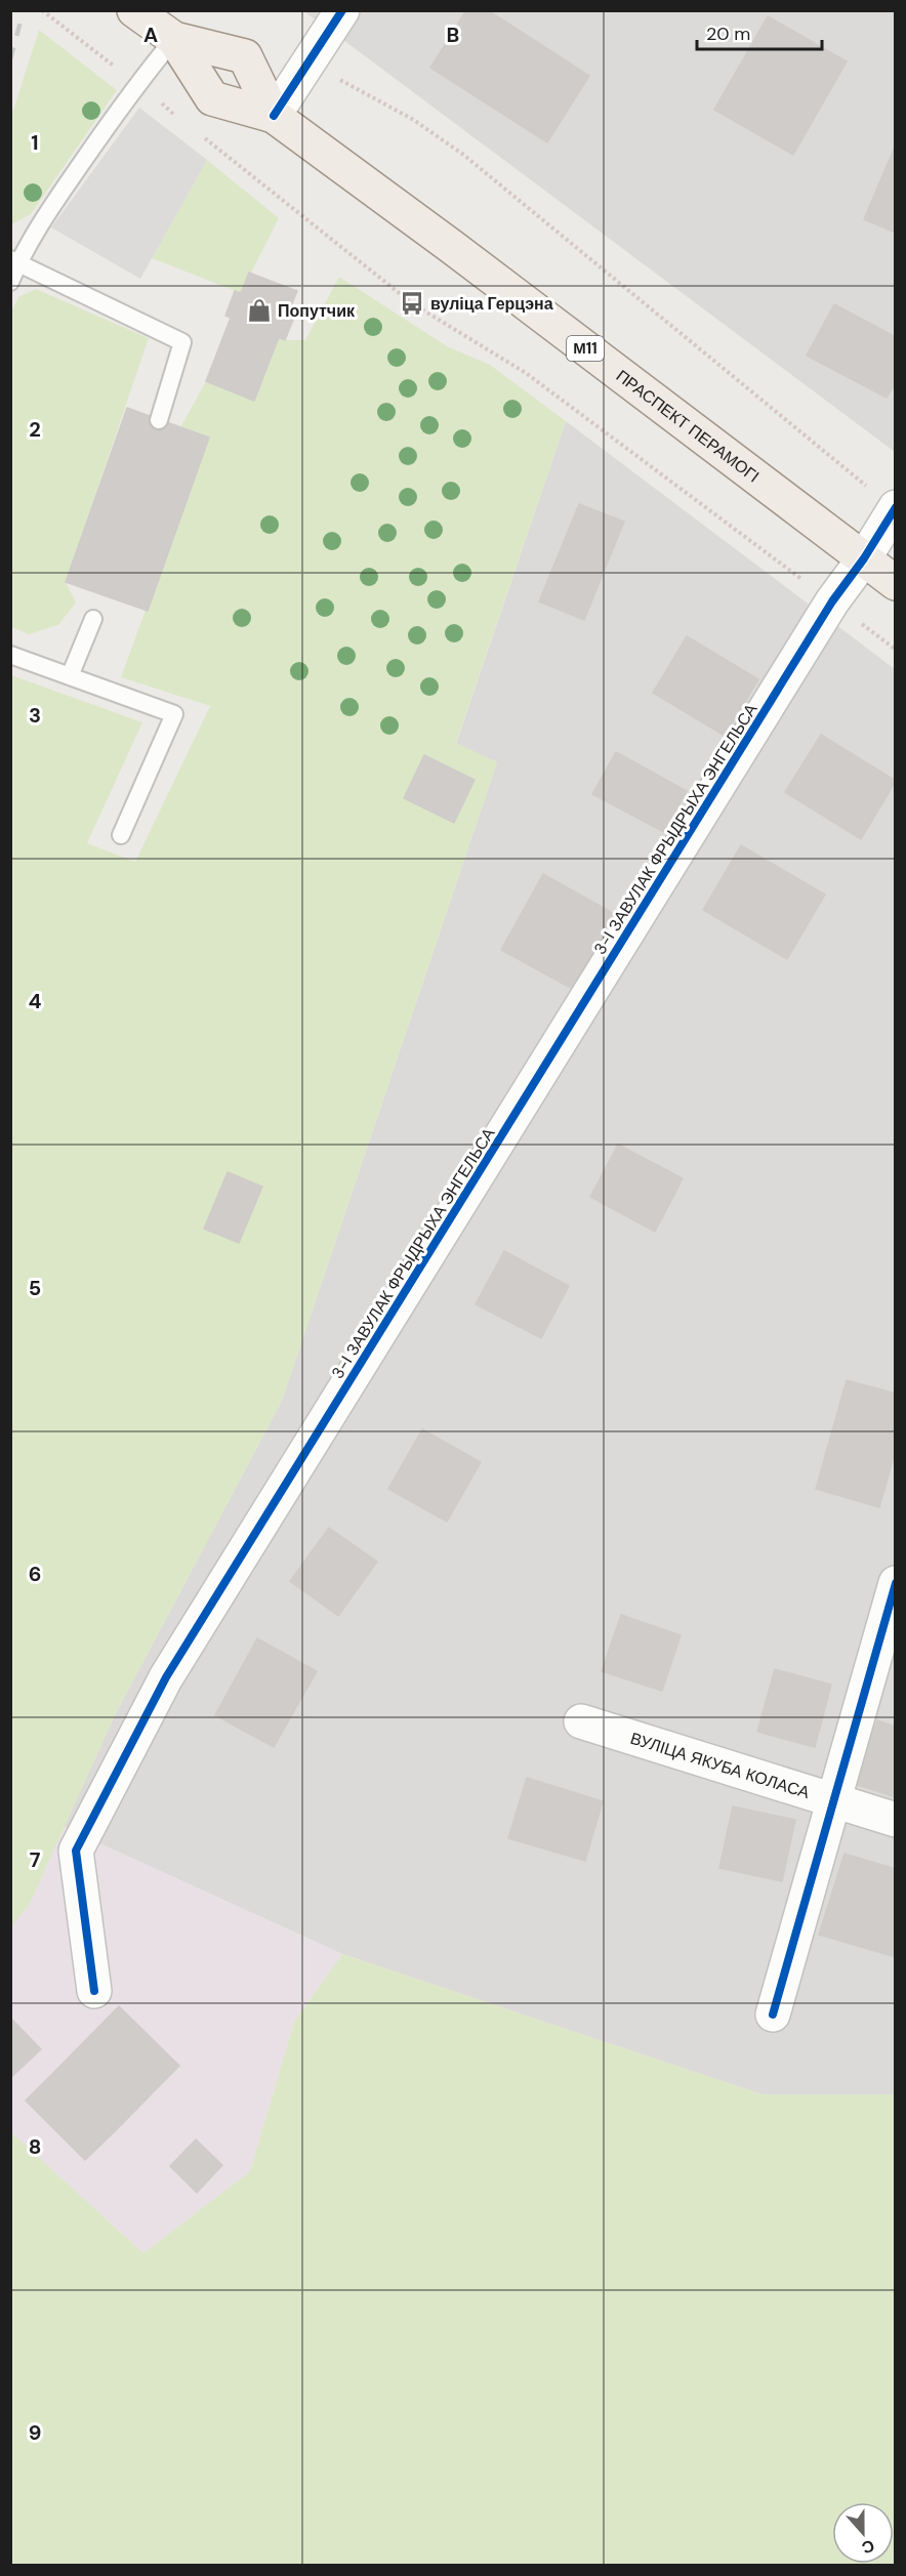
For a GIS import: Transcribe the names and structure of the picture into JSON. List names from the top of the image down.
{
  "streets": {
    "main road": ["М11", "ПРАСПЕКТ ПЕРАМОГІ"],
    "street": ["3-І ЗАВУЛАК ФРЫДРЫХА ЭНГЕЛЬСА", "ВУЛІЦА ЯКУБА КОЛАСА"]
  },
  "crossings": [
    ["ПРАСПЕКТ ПЕРАМОГІ", "3-І ЗАВУЛАК ФРЫДРЫХА ЭНГЕЛЬСА"]
  ],
  "places": {
    "bus stop": ["вуліца Герцэна"],
    "shop": ["Попутчик"]
  },
  "scale_bar": "20 m",
  "north": "bottom",
  "grid": {
    "columns": ["A", "B"],
    "rows": [
      "1",
      "2",
      "3",
      "4",
      "5",
      "6",
      "7",
      "8",
      "9"
    ]
  }
}
